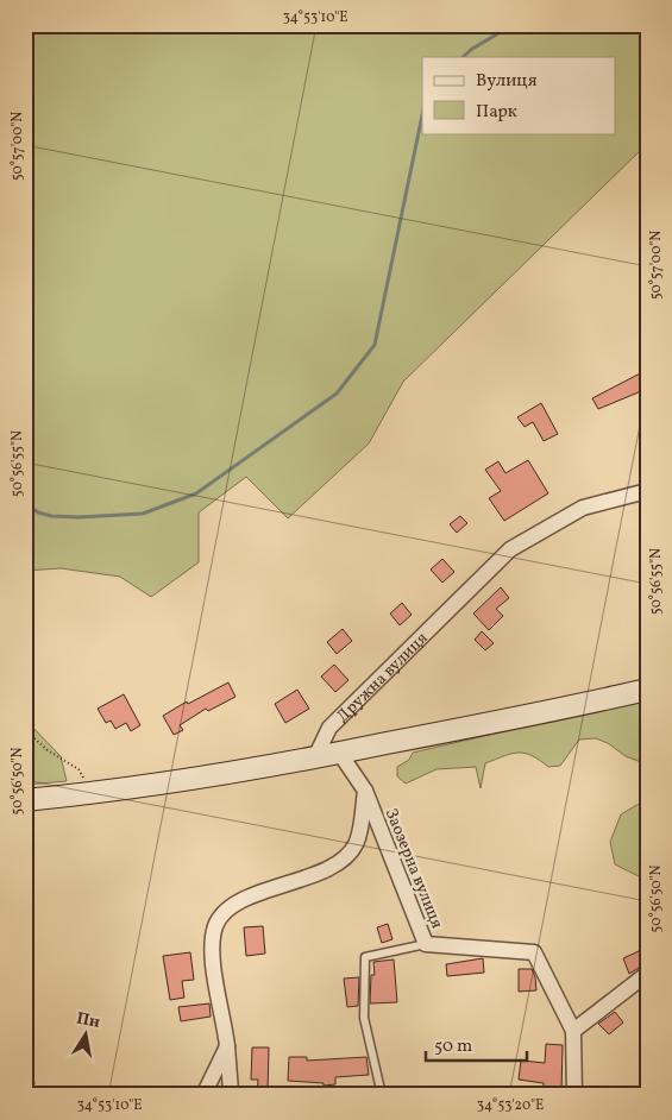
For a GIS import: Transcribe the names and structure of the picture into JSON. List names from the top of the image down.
{
  "streets": {
    "street": ["Дружна вулиця", "Заозерна вулиця"]
  },
  "legend": ["Вулиця", "Парк"],
  "scale_bar": "50 m",
  "north": "top",
  "coordinates": [
    "34°53'10\"E",
    "50°57'00\"N",
    "50°56'55\"N",
    "50°56'50\"N",
    "34°53'20\"E"
  ]
}
